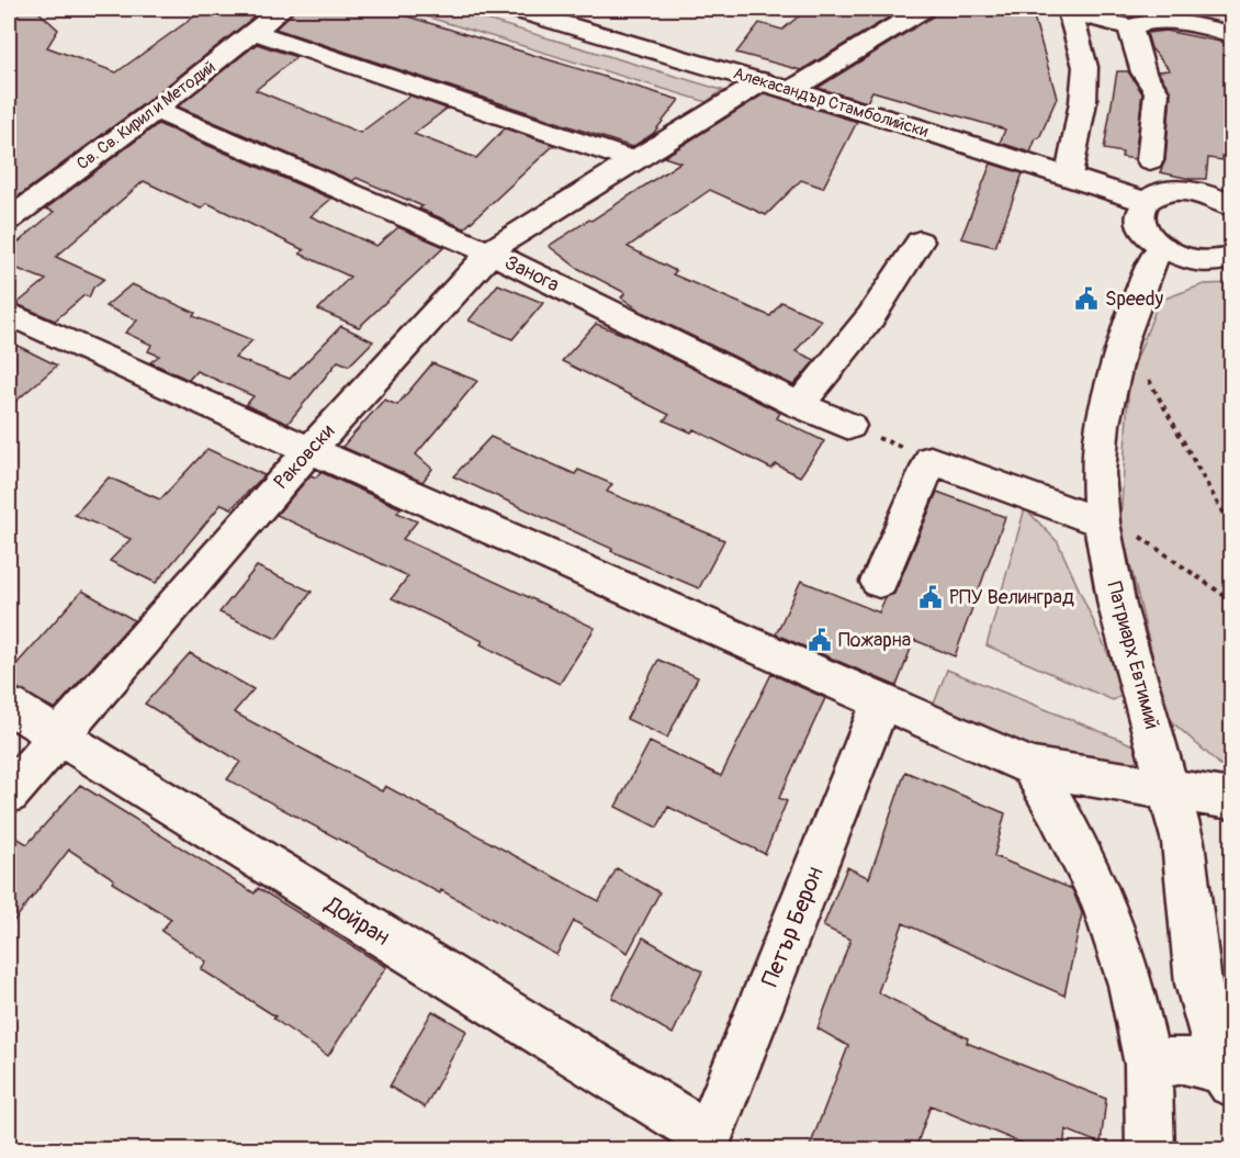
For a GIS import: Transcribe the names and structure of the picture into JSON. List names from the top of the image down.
{
  "streets": {
    "street": [
      "Алекасандър Стамболийски",
      "Св. Св. Кирил и Методий",
      "Занога",
      "Раковски",
      "Патриарх Евтимий",
      "Дойран",
      "Петър Берон"
    ]
  },
  "crossings": [
    ["Алекасандър Стамболийски", "Раковски"],
    ["Св. Св. Кирил и Методий", "Занога"],
    ["Занога", "Раковски"],
    ["Раковски", "Дойран"],
    ["Дойран", "Петър Берон"]
  ],
  "places": {
    "public building": ["Speedy", "РПУ Велинград", "Пожарна"]
  }
}
